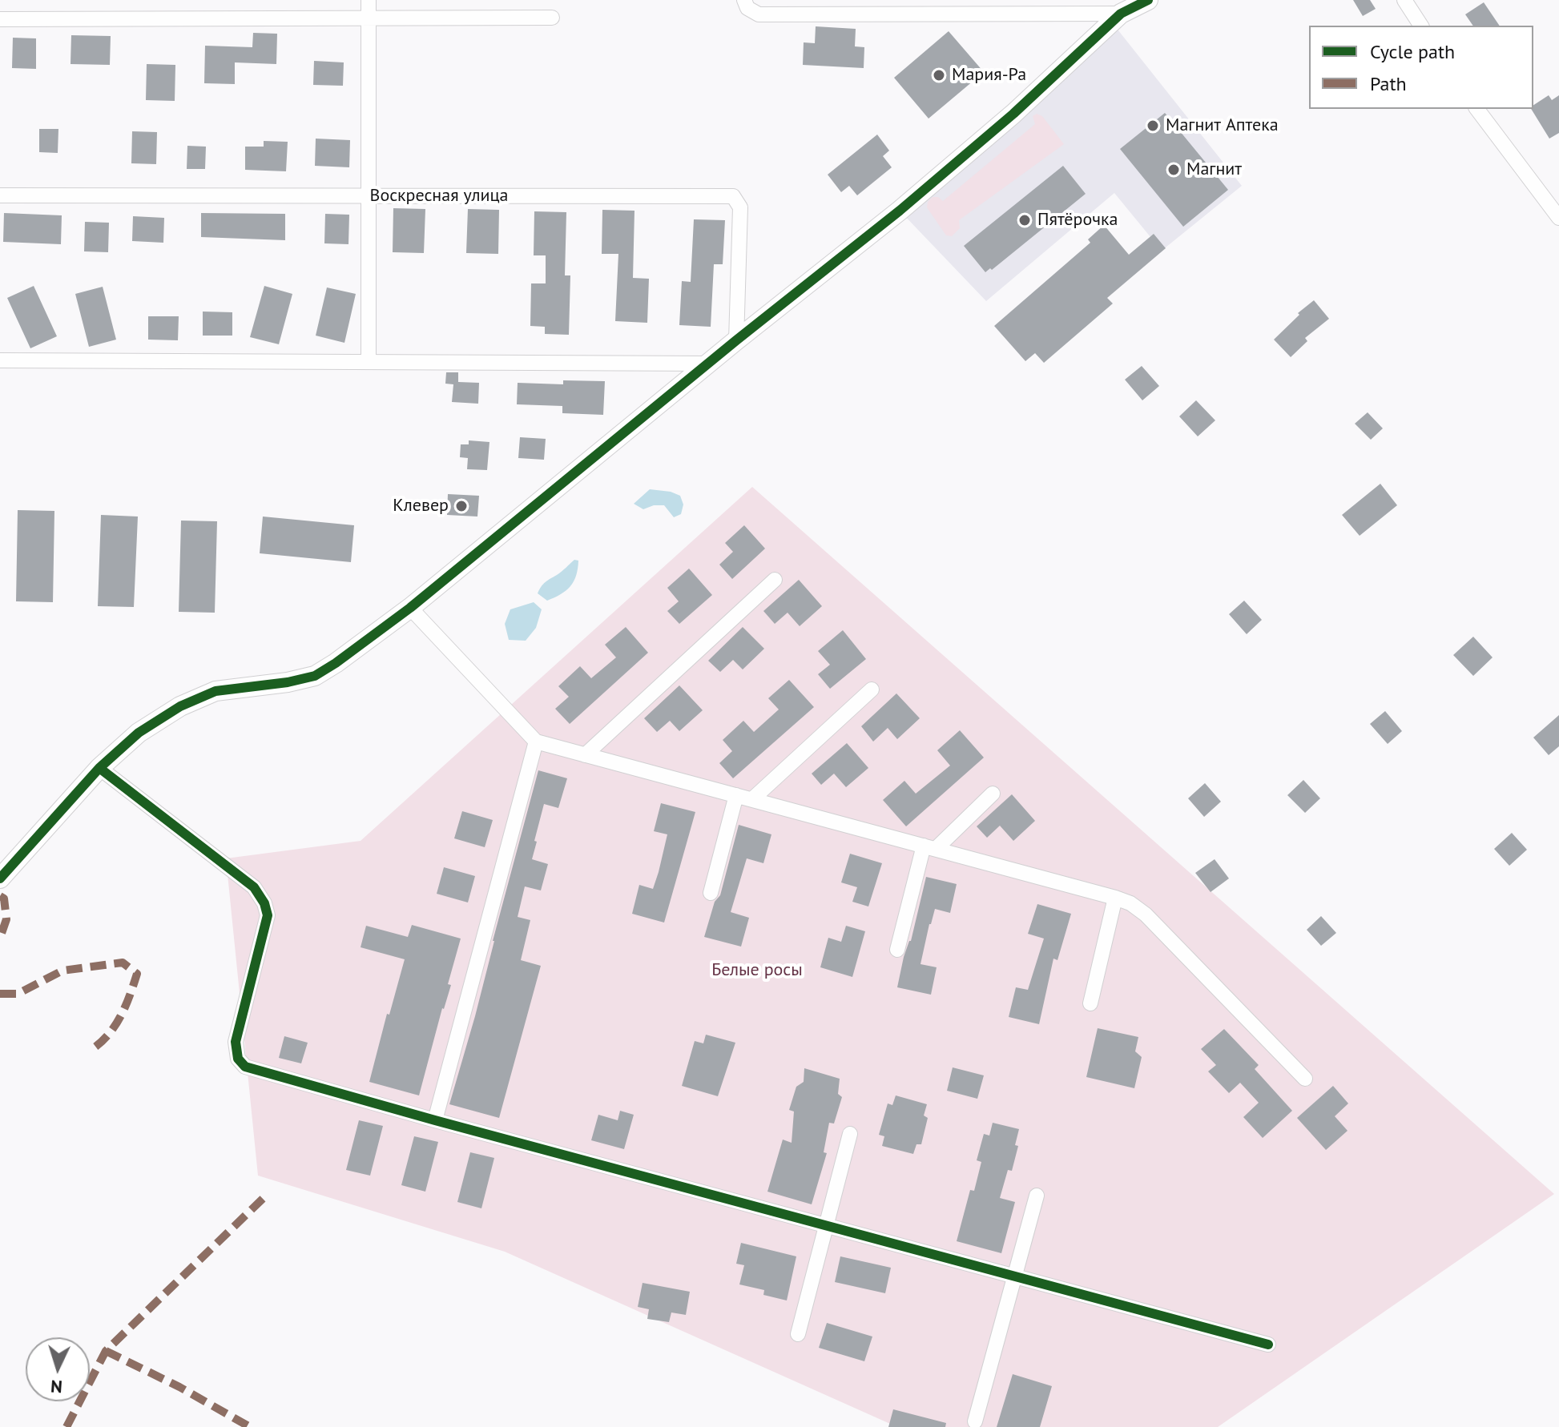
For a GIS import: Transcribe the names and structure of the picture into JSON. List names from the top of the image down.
{
  "streets": {
    "street": ["Воскресная улица"]
  },
  "parks": ["Белые росы"],
  "places": [
    "Мария-Ра",
    "Магнит Аптека",
    "Магнит",
    "Пятёрочка",
    "Клевер"
  ],
  "legend": ["Cycle path", "Path"],
  "north": "bottom"
}
